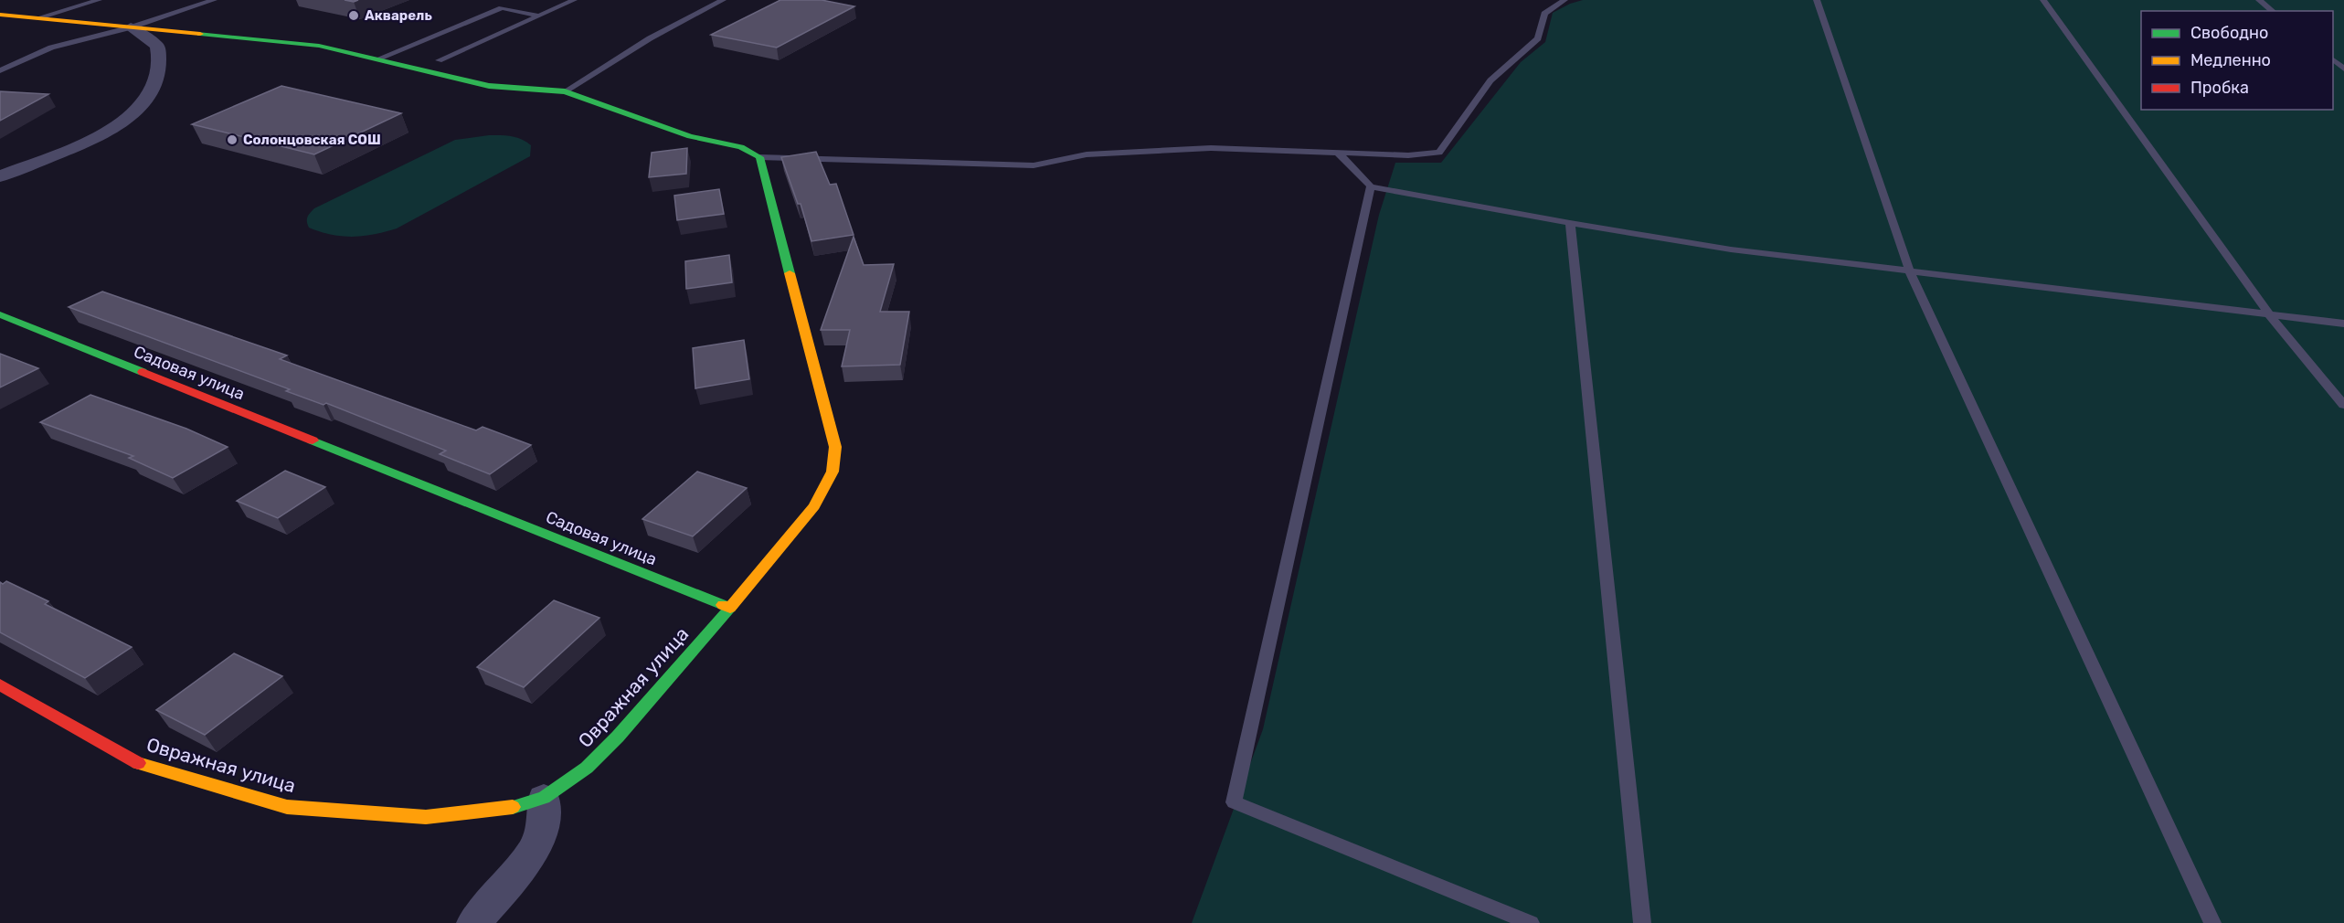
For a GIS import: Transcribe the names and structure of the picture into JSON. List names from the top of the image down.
{
  "streets": {
    "street": ["Садовая улица", "Овражная улица"]
  },
  "crossings": [
    ["Садовая улица", "Овражная улица"]
  ],
  "places": ["Акварель", "Солонцовская СОШ"],
  "legend": ["Свободно", "Медленно", "Пробка"]
}
